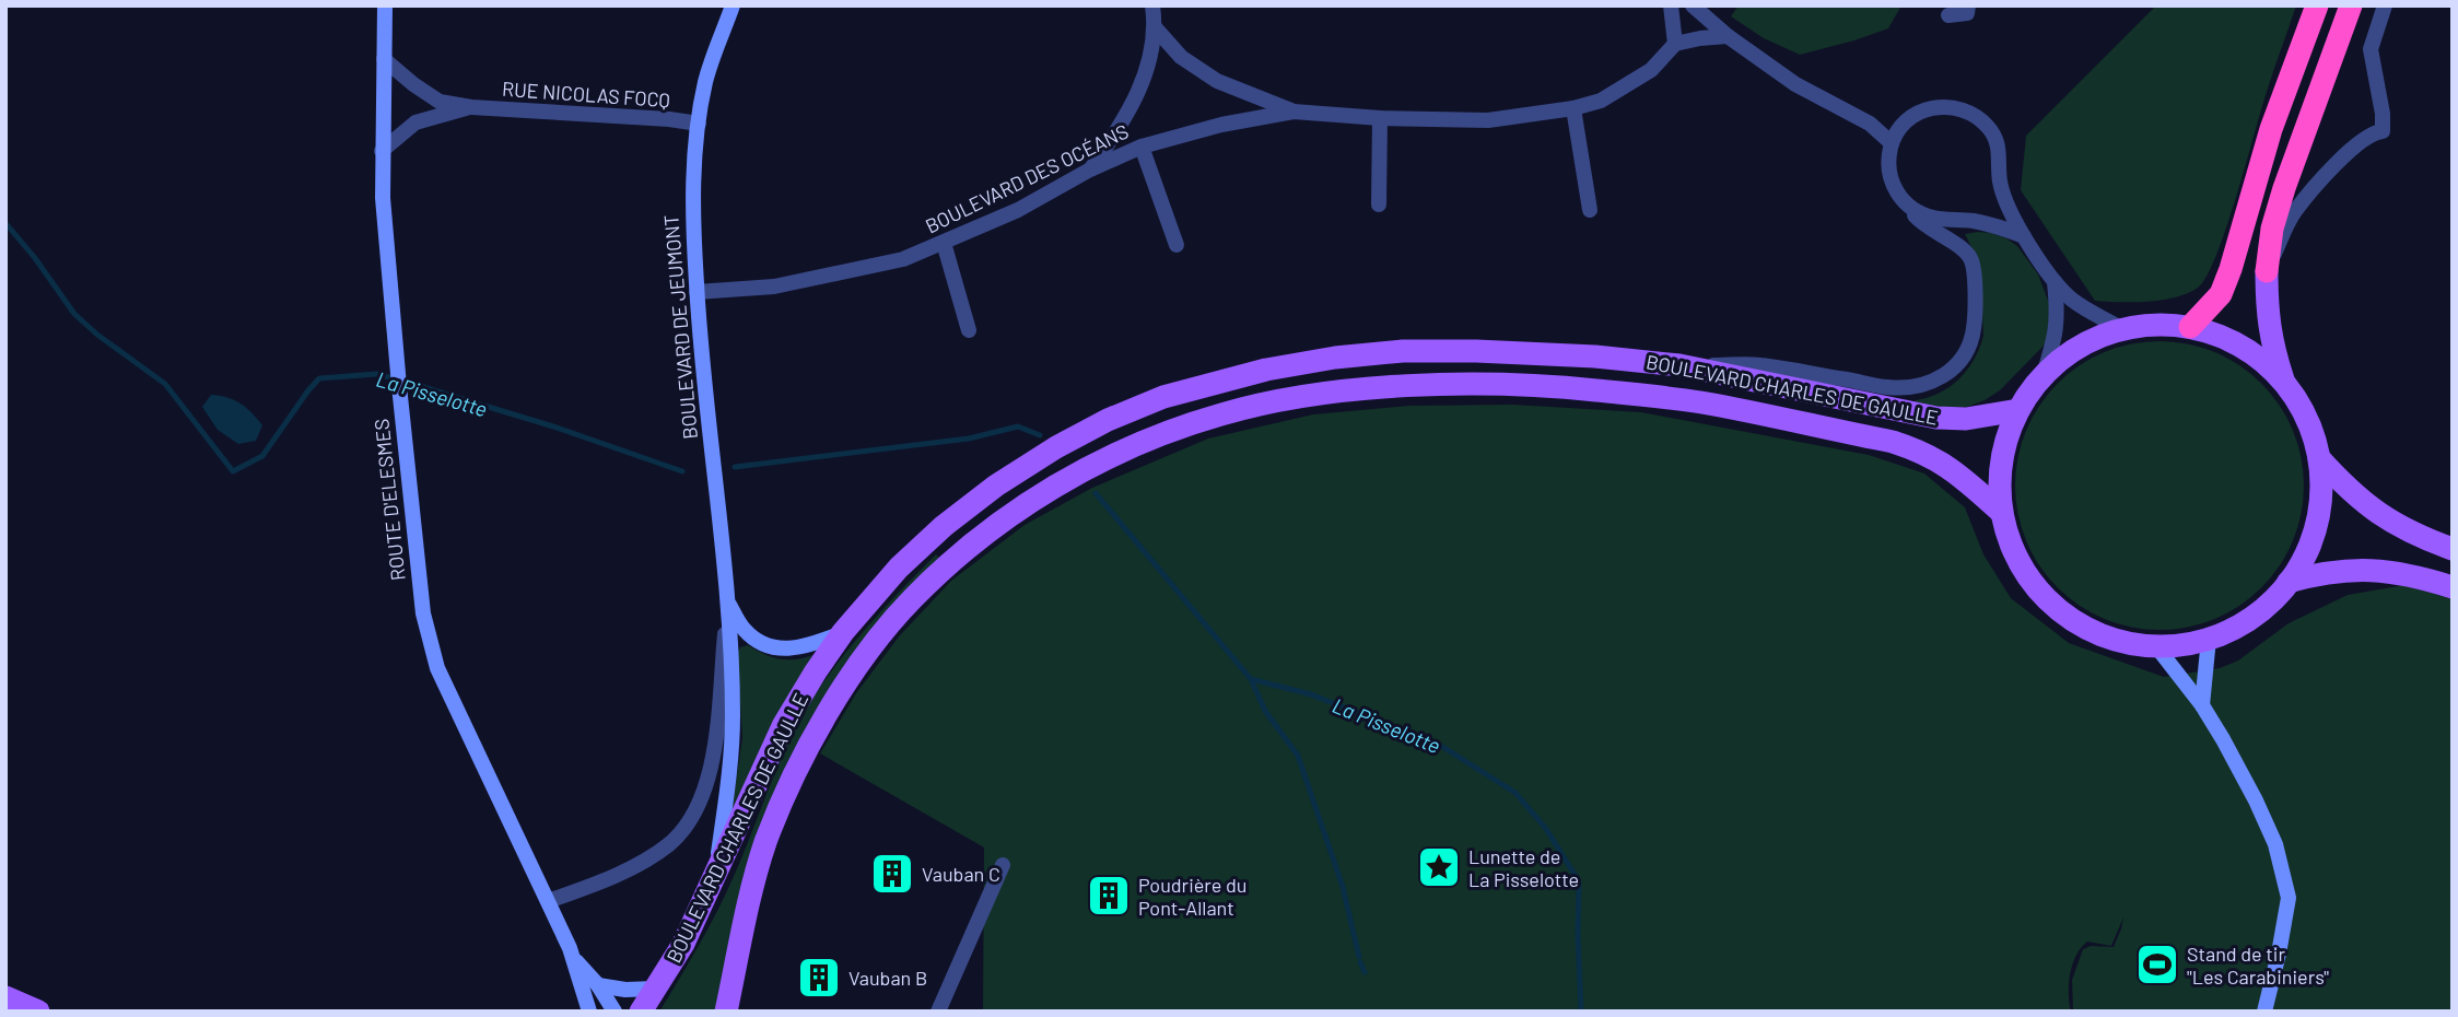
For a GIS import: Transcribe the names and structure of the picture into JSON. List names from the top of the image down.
{
  "streets": {
    "main road": ["BOULEVARD CHARLES DE GAULLE"],
    "street": [
      "RUE NICOLAS FOCQ",
      "BOULEVARD DES OCÉANS",
      "BOULEVARD DE JEUMONT",
      "ROUTE D'ELESMES"
    ]
  },
  "crossings": [
    ["RUE NICOLAS FOCQ", "BOULEVARD DE JEUMONT"],
    ["RUE NICOLAS FOCQ", "ROUTE D'ELESMES"],
    ["BOULEVARD DES OCÉANS", "BOULEVARD DE JEUMONT"],
    ["BOULEVARD DE JEUMONT", "BOULEVARD CHARLES DE GAULLE"],
    ["BOULEVARD DE JEUMONT", "ROUTE D'ELESMES"]
  ],
  "water": ["La Pisselotte"],
  "places": {
    "place": ["Lunette de La Pisselotte"],
    "building": ["Vauban C", "Poudrière du Pont-Allant", "Vauban B"],
    "sports": ["Stand de tir \"Les Carabiniers\""]
  }
}
